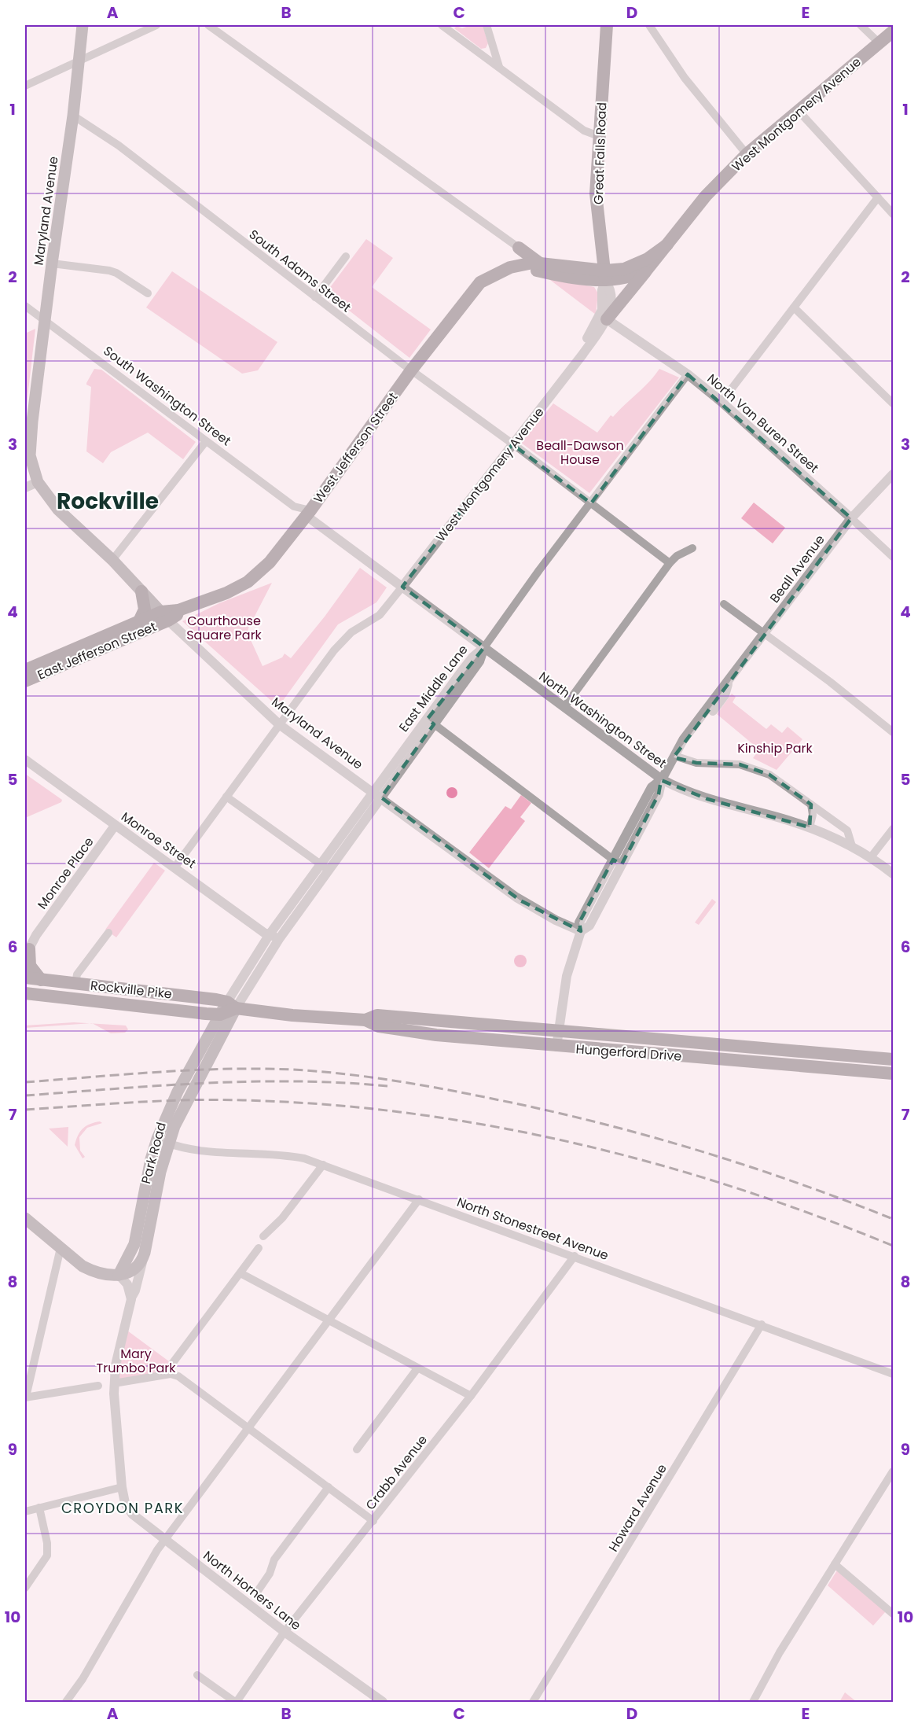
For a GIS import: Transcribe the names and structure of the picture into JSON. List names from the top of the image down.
{
  "streets": {
    "main road": [
      "West Montgomery Avenue",
      "Great Falls Road",
      "Maryland Avenue",
      "West Jefferson Street",
      "East Jefferson Street",
      "Rockville Pike",
      "Hungerford Drive",
      "Park Road"
    ],
    "street": [
      "South Adams Street",
      "South Washington Street",
      "North Van Buren Street",
      "Beall Avenue",
      "East Middle Lane",
      "North Washington Street",
      "Monroe Street",
      "Monroe Place",
      "North Stonestreet Avenue",
      "Crabb Avenue",
      "Howard Avenue",
      "North Horners Lane"
    ]
  },
  "crossings": [
    ["West Montgomery Avenue", "Great Falls Road"],
    ["West Montgomery Avenue", "South Adams Street"],
    ["West Montgomery Avenue", "South Washington Street"],
    ["West Montgomery Avenue", "North Van Buren Street"],
    ["West Montgomery Avenue", "West Jefferson Street"],
    ["West Montgomery Avenue", "North Washington Street"],
    ["Great Falls Road", "West Jefferson Street"],
    ["Maryland Avenue", "South Adams Street"],
    ["Maryland Avenue", "South Washington Street"],
    ["Maryland Avenue", "West Jefferson Street"],
    ["Maryland Avenue", "Beall Avenue"],
    ["Maryland Avenue", "East Jefferson Street"],
    ["Maryland Avenue", "East Middle Lane"],
    ["South Adams Street", "West Jefferson Street"],
    ["South Washington Street", "West Jefferson Street"],
    ["South Washington Street", "North Washington Street"],
    ["North Van Buren Street", "Beall Avenue"],
    ["West Jefferson Street", "East Jefferson Street"],
    ["Beall Avenue", "North Washington Street"],
    ["Beall Avenue", "Hungerford Drive"],
    ["East Middle Lane", "North Washington Street"],
    ["East Middle Lane", "Monroe Street"],
    ["East Middle Lane", "Rockville Pike"],
    ["East Middle Lane", "Hungerford Drive"],
    ["East Middle Lane", "Park Road"],
    ["Monroe Street", "Monroe Place"],
    ["Rockville Pike", "Hungerford Drive"],
    ["Rockville Pike", "Park Road"],
    ["Hungerford Drive", "Park Road"],
    ["Park Road", "North Stonestreet Avenue"],
    ["North Stonestreet Avenue", "Crabb Avenue"],
    ["North Stonestreet Avenue", "Howard Avenue"],
    ["Crabb Avenue", "North Horners Lane"]
  ],
  "districts": ["Rockville", "CROYDON PARK"],
  "parks": [
    "Beall-Dawson House",
    "Courthouse Square Park",
    "Kinship Park",
    "Mary Trumbo Park"
  ],
  "grid": {
    "columns": [
      "A",
      "B",
      "C",
      "D",
      "E"
    ],
    "rows": [
      "1",
      "2",
      "3",
      "4",
      "5",
      "6",
      "7",
      "8",
      "9",
      "10"
    ]
  }
}
